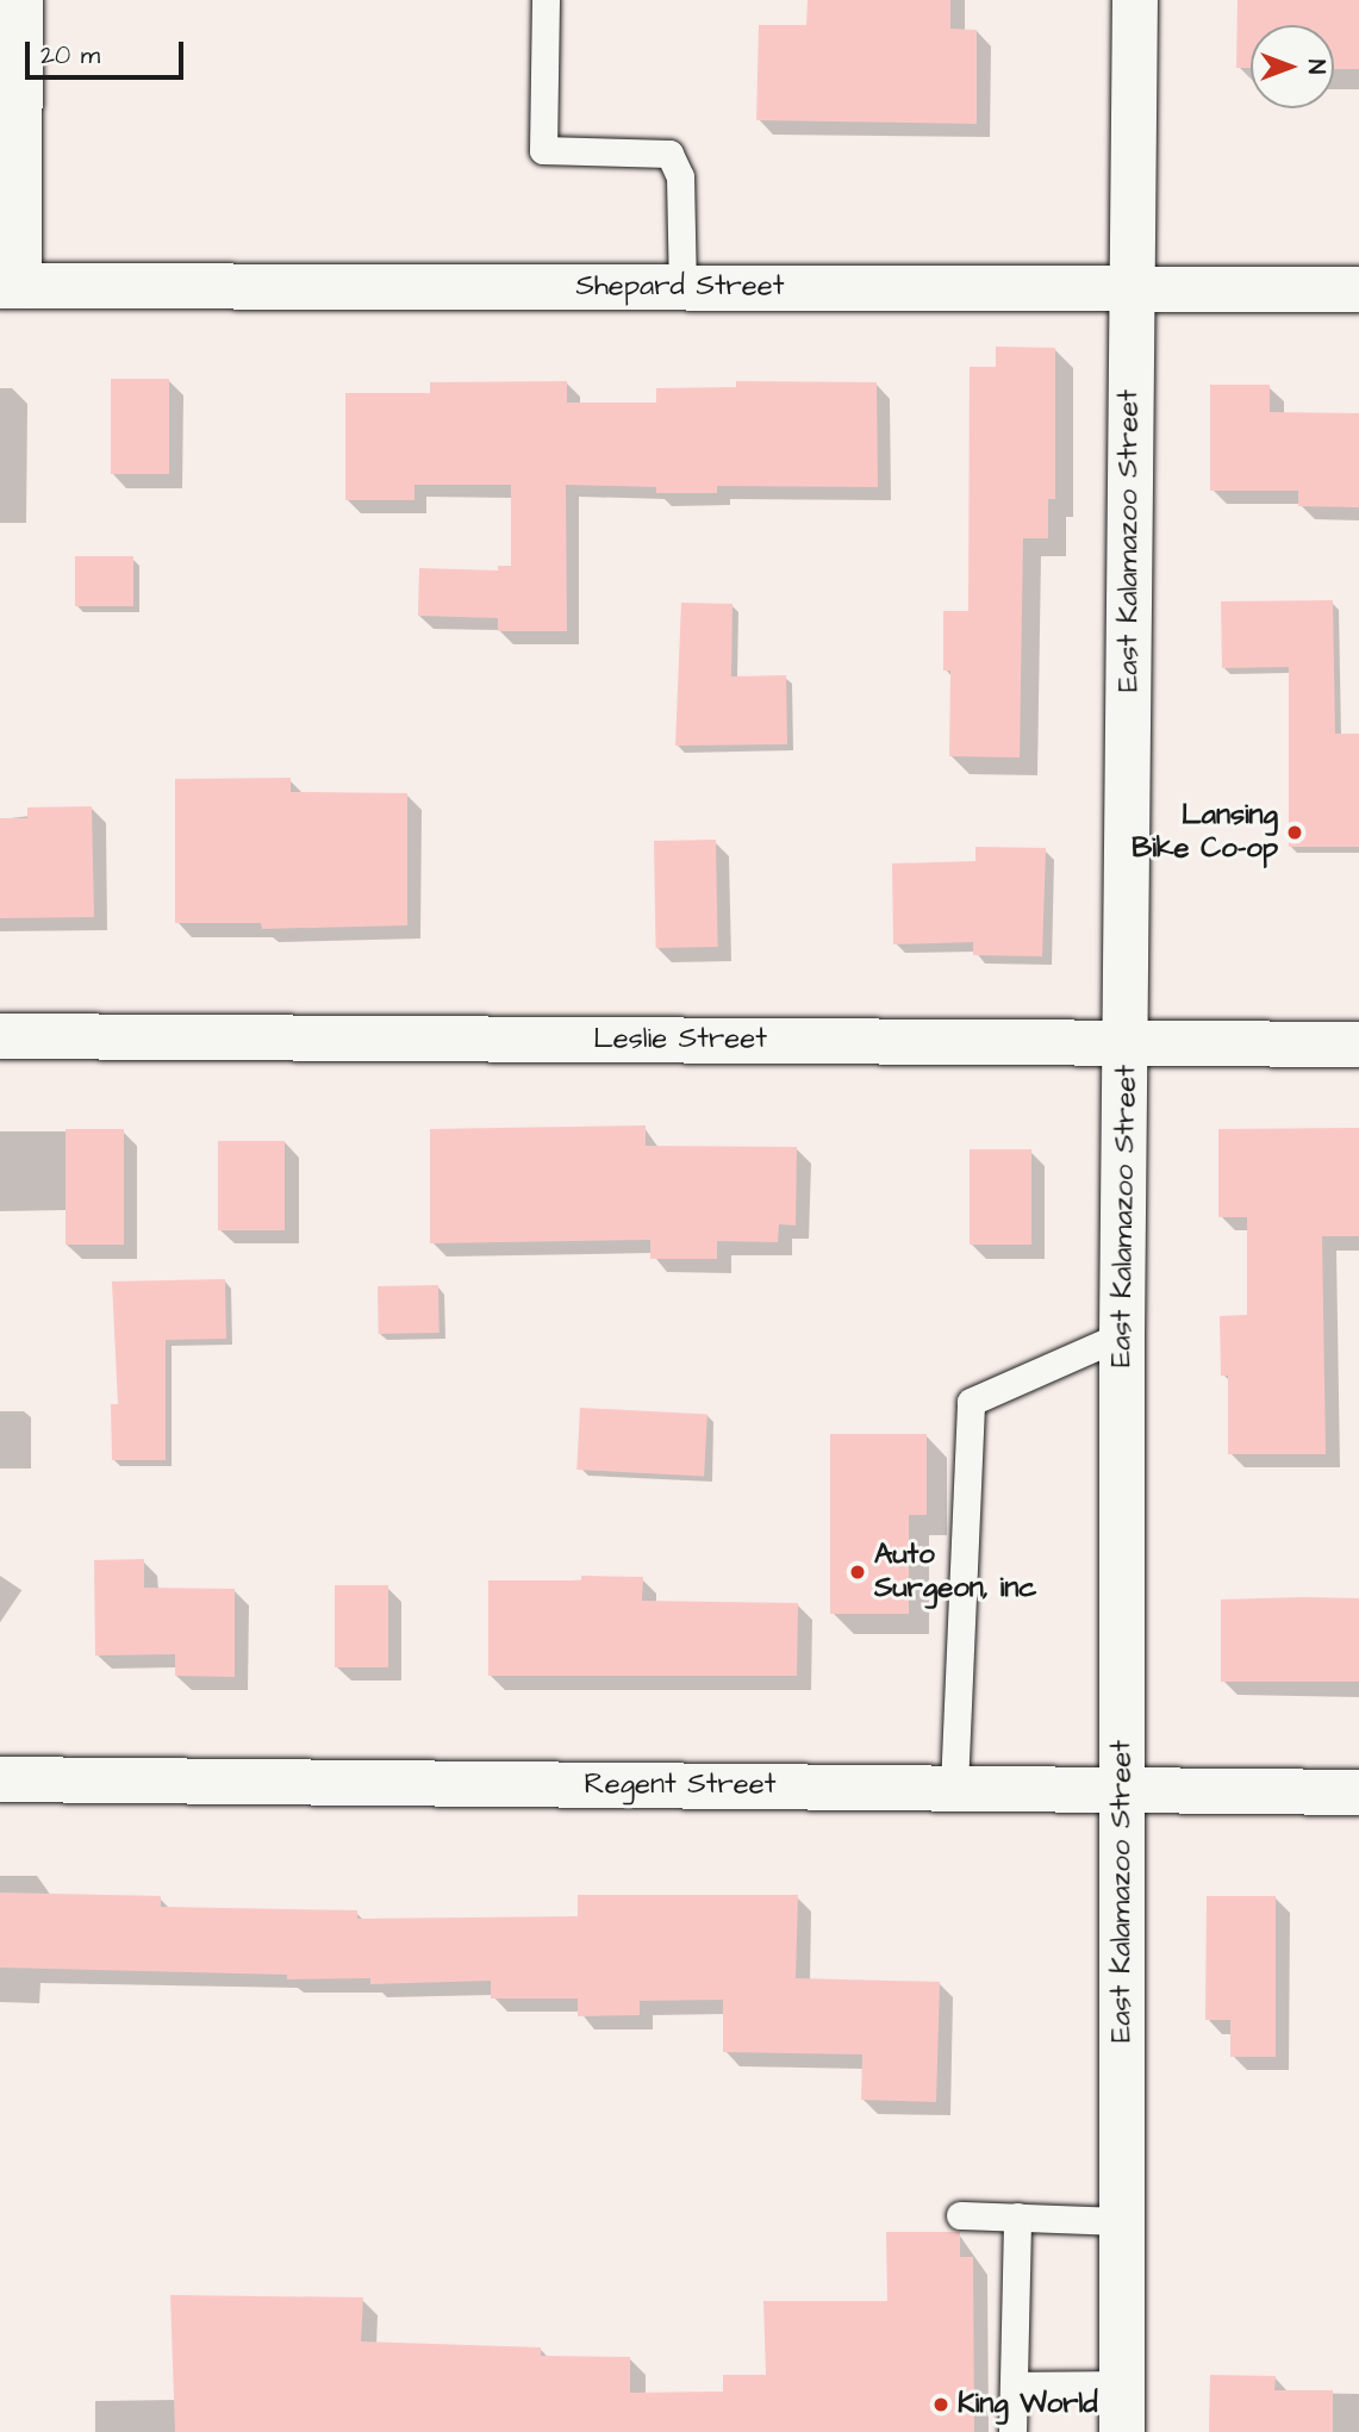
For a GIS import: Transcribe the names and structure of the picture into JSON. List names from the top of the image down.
{
  "streets": {
    "street": [
      "Shepard Street",
      "East Kalamazoo Street",
      "Leslie Street",
      "Regent Street"
    ]
  },
  "crossings": [
    ["Shepard Street", "East Kalamazoo Street"],
    ["East Kalamazoo Street", "Leslie Street"],
    ["East Kalamazoo Street", "Regent Street"]
  ],
  "places": ["Lansing Bike Co-op", "Auto Surgeon, inc", "King World"],
  "scale_bar": "20 m",
  "north": "right"
}
